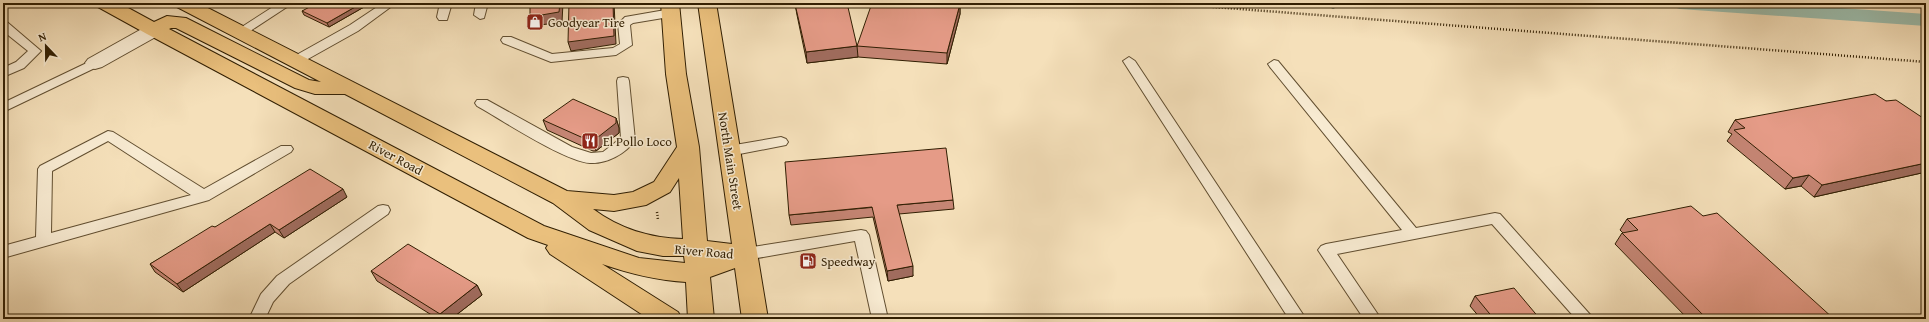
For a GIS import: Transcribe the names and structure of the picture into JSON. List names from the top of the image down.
{
  "streets": {
    "main road": ["River Road", "North Main Street"]
  },
  "crossings": [
    ["River Road", "North Main Street"]
  ],
  "places": {
    "shop": ["Goodyear Tire"],
    "restaurant": ["El Pollo Loco"],
    "fuel station": ["Speedway"]
  },
  "north": "top"
}
